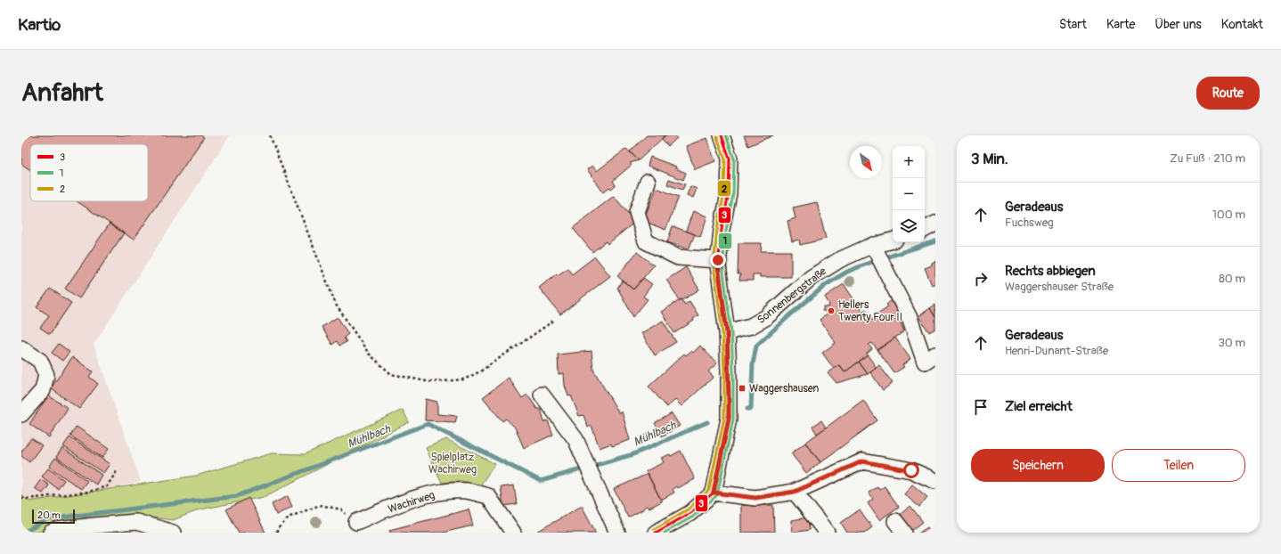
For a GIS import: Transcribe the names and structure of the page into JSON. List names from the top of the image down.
{
  "streets": {
    "street": ["Sonnenbergstraße", "Wachirweg"]
  },
  "water": ["Mühlbach"],
  "parks": ["Spielplatz Wachirweg"],
  "places": {
    "other": ["Hellers Twenty Four II"],
    "transit": ["Waggershausen"]
  },
  "lines": ["transit line 3", "transit line 1", "transit line 2"],
  "legend": ["3", "1", "2"],
  "scale_bar": "20 m",
  "north": "bottom right",
  "page": {
    "header": "Kartio",
    "nav": [
      "Start",
      "Karte",
      "Über uns",
      "Kontakt"
    ],
    "buttons": [
      "Route",
      ["Speichern", "Teilen"]
    ],
    "title": "Anfahrt",
    "heading": ["3 Min.", "Zu Fuß · 210 m"],
    "map_buttons": ["+", "−"],
    "list": [
      ["Geradeaus", "Fuchsweg", "100 m"],
      ["Rechts abbiegen", "Waggershauser Straße", "80 m"],
      ["Geradeaus", "Henri-Dunant-Straße", "30 m"],
      "Ziel erreicht"
    ],
    "scale": "20 m"
  }
}
